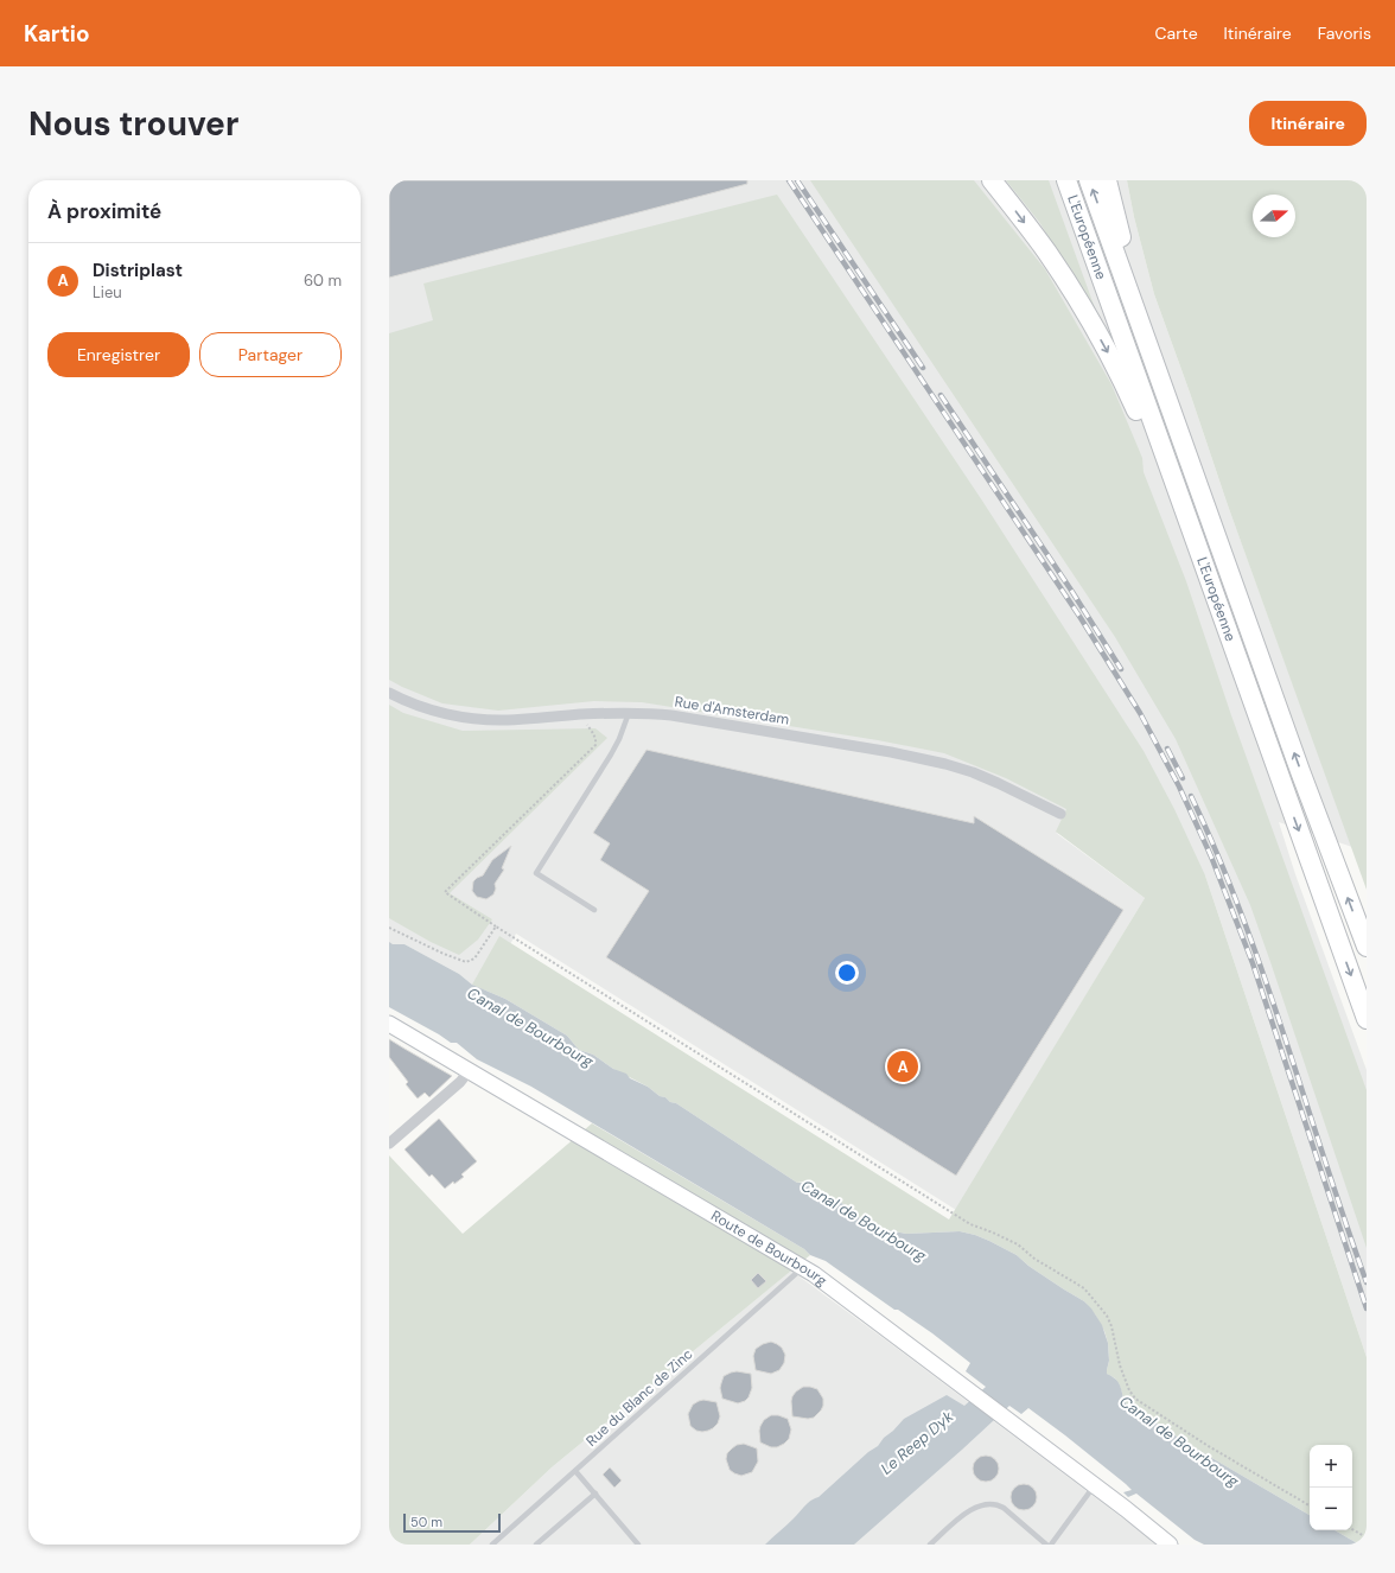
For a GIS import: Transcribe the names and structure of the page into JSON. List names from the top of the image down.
{
  "streets": {
    "highway": ["L'Européenne"],
    "main road": ["Route de Bourbourg"],
    "street": ["Rue d'Amsterdam"],
    "lane": ["Rue du Blanc de Zinc"]
  },
  "crossings": [
    ["Route de Bourbourg", "Rue du Blanc de Zinc"]
  ],
  "water": ["Canal de Bourbourg", "Le Reep Dyk"],
  "scale_bar": "50 m",
  "north": "right",
  "page": {
    "header": "Kartio",
    "nav": ["Carte", "Itinéraire", "Favoris"],
    "buttons": [
      "Itinéraire",
      ["Enregistrer", "Partager"]
    ],
    "title": "Nous trouver",
    "heading": "À proximité",
    "list": [
      {
        "mark": "A",
        "name": "Distriplast",
        "note": "Lieu",
        "value": "60 m"
      }
    ],
    "pins": "A",
    "map_buttons": ["+", "−"],
    "scale": "50 m"
  }
}
